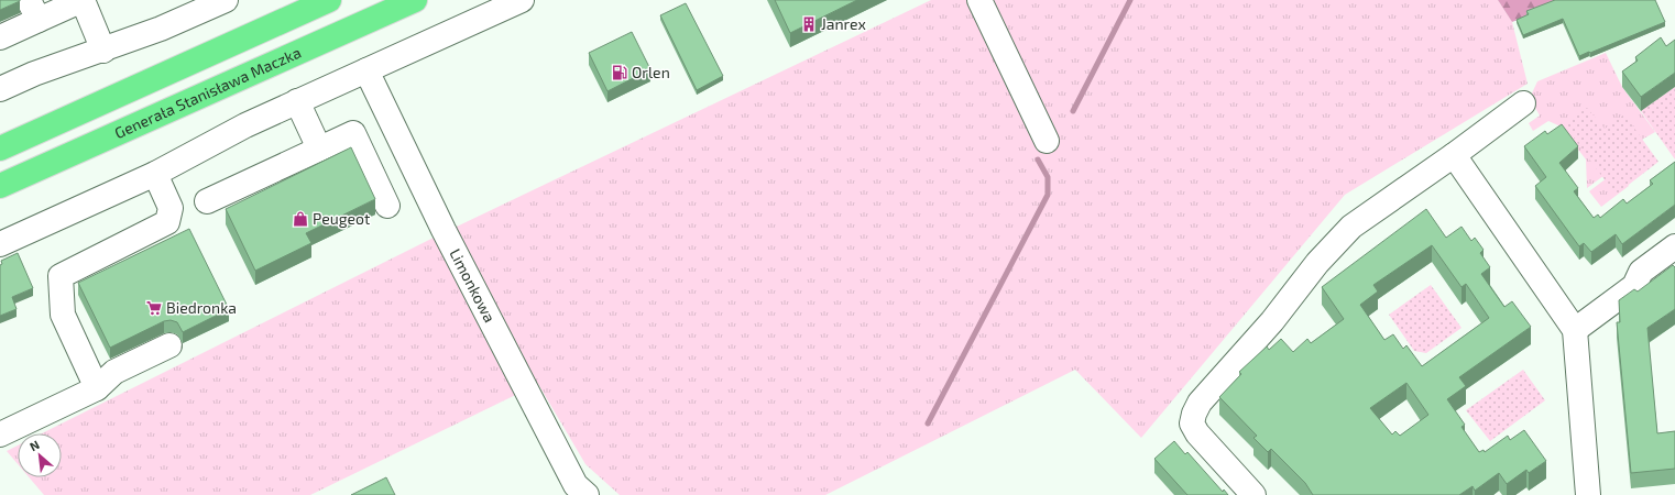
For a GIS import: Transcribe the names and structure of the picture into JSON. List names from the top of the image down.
{
  "streets": {
    "highway": ["Generała Stanisława Maczka"],
    "street": ["Limonkowa"]
  },
  "places": {
    "building": ["Janrex"],
    "fuel station": ["Orlen"],
    "shop": ["Peugeot"],
    "supermarket": ["Biedronka"]
  },
  "north": "top left"
}
